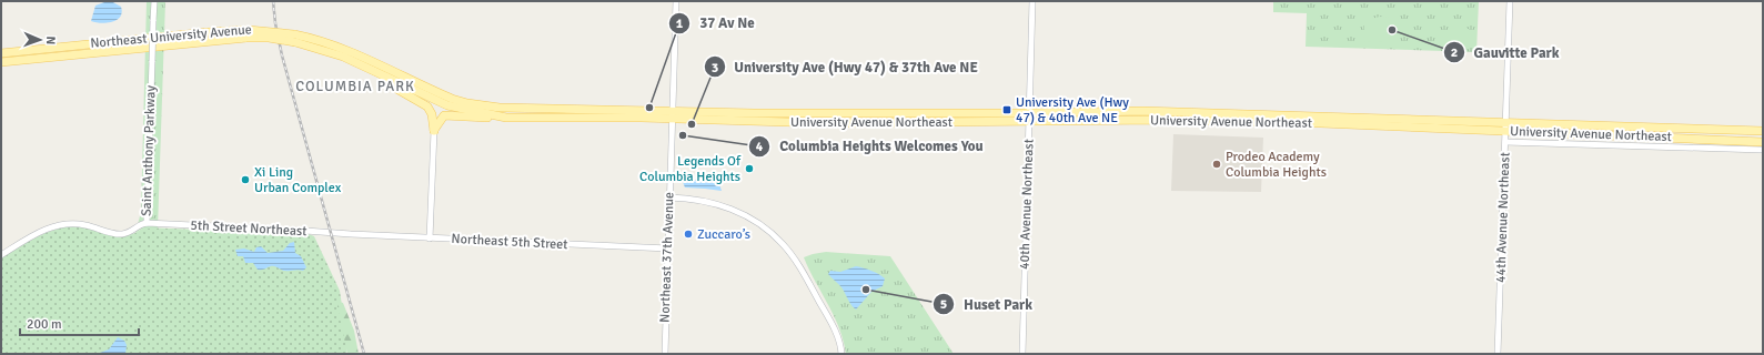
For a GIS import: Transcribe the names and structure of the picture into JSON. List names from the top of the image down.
{
  "streets": {
    "main road": ["Northeast University Avenue", "University Avenue Northeast"],
    "street": [
      "Saint Anthony Parkway",
      "40th Avenue Northeast",
      "44th Avenue Northeast",
      "5th Street Northeast",
      "Northeast 5th Street",
      "Northeast 37th Avenue"
    ]
  },
  "crossings": [
    ["Northeast University Avenue", "University Avenue Northeast"],
    ["Northeast University Avenue", "Northeast 37th Avenue"],
    ["University Avenue Northeast", "40th Avenue Northeast"],
    ["University Avenue Northeast", "44th Avenue Northeast"],
    ["University Avenue Northeast", "Northeast 37th Avenue"],
    ["Saint Anthony Parkway", "5th Street Northeast"],
    ["5th Street Northeast", "Northeast 5th Street"],
    ["Northeast 5th Street", "Northeast 37th Avenue"]
  ],
  "districts": ["COLUMBIA PARK"],
  "places": {
    "other": [
      "Gauvitte Park",
      "37 Av Ne",
      "University Ave (Hwy 47) & 37th Ave NE",
      "Columbia Heights Welcomes You",
      "Prodeo Academy Columbia Heights",
      "Legends Of Columbia Heights",
      "Xi Ling Urban Complex",
      "Zuccaro’s",
      "Huset Park"
    ],
    "transit": ["University Ave (Hwy 47) & 40th Ave NE"]
  },
  "scale_bar": "200 m",
  "north": "right"
}
